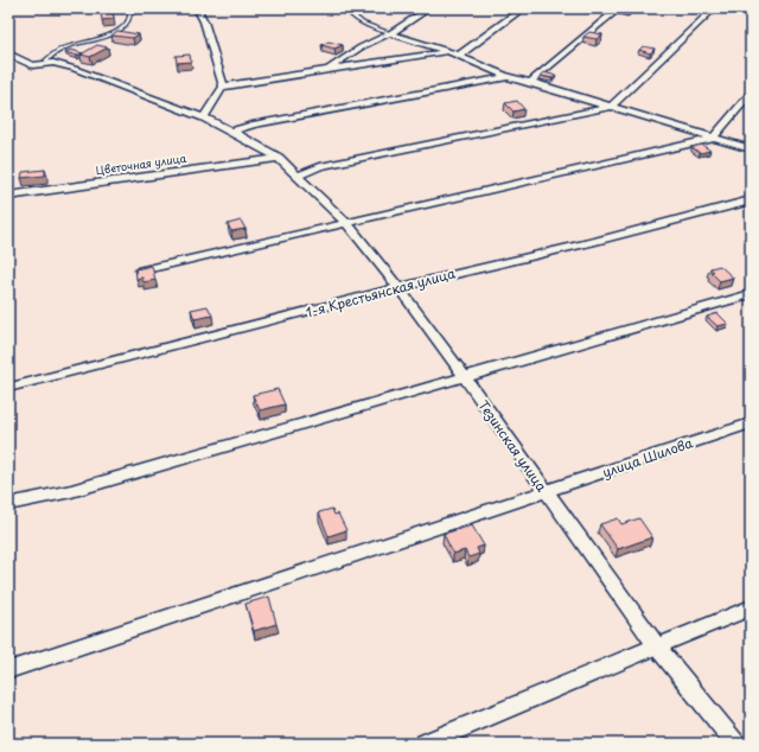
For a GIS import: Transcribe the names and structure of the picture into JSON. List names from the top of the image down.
{
  "streets": {
    "street": [
      "Цветочная улица",
      "1-я Крестьянская улица",
      "Тезинская улица",
      "улица Шилова"
    ]
  },
  "crossings": [
    ["Цветочная улица", "Тезинская улица"],
    ["1-я Крестьянская улица", "Тезинская улица"],
    ["Тезинская улица", "улица Шилова"]
  ]
}
